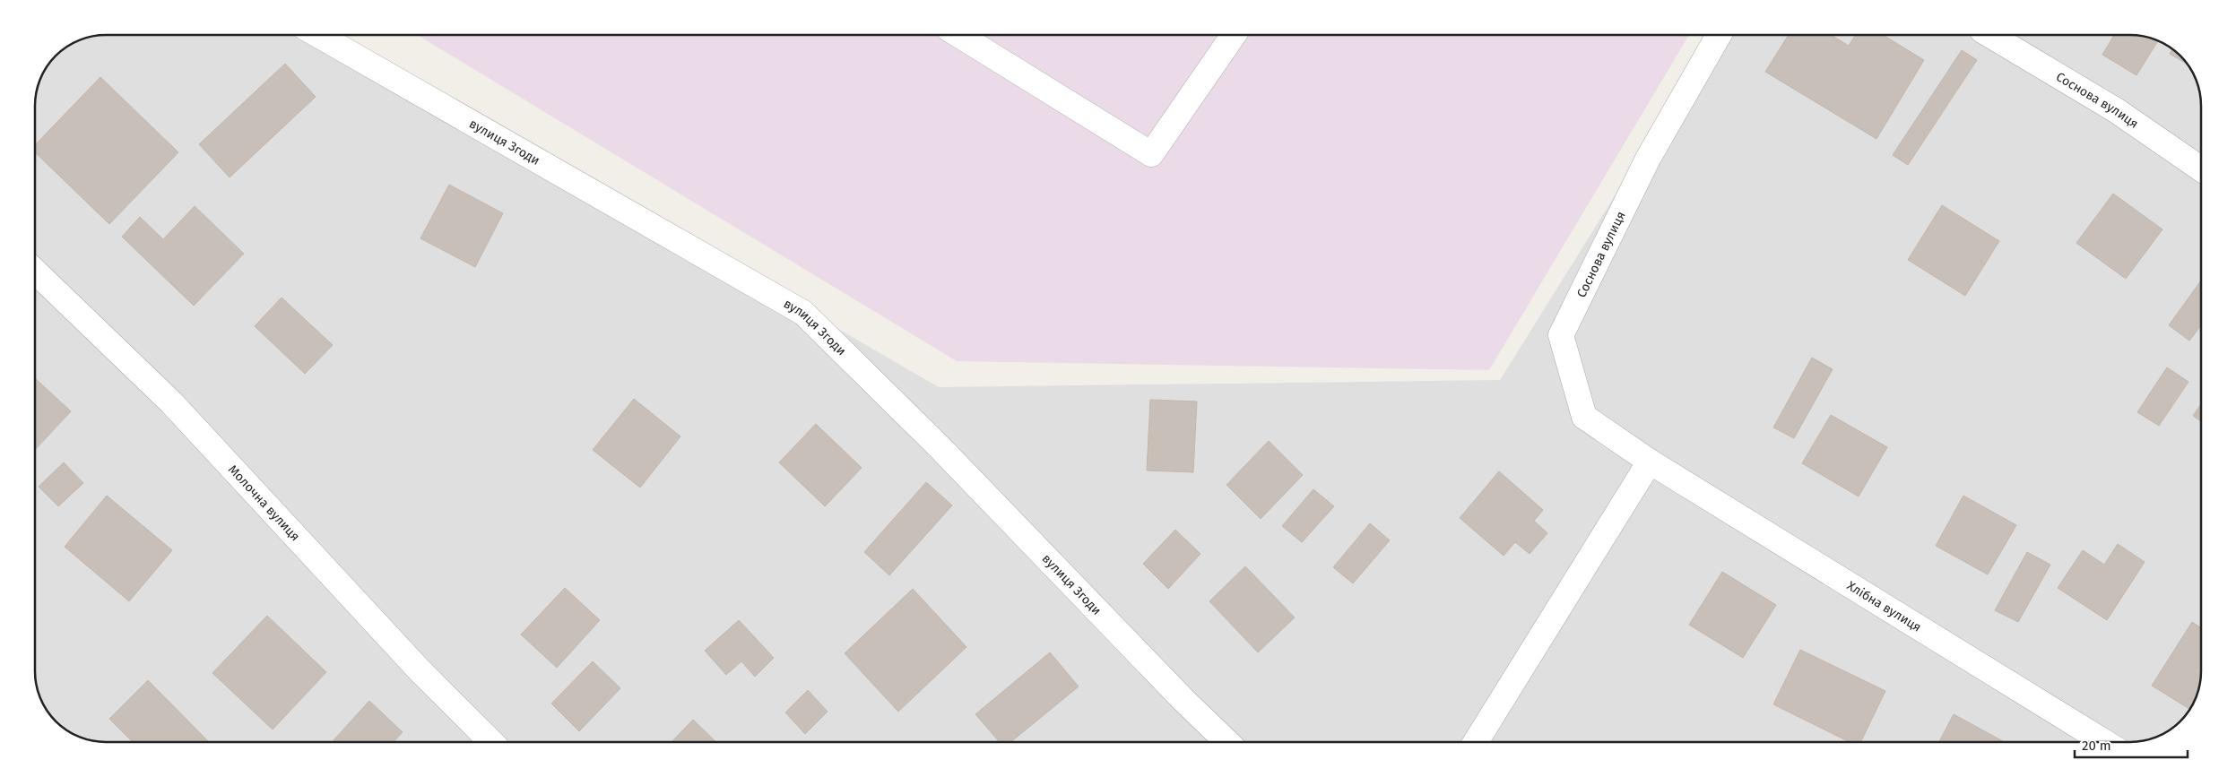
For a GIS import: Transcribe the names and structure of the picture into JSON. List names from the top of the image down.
{
  "streets": {
    "street": [
      "Соснова вулиця",
      "вулиця Згоди",
      "Молочна вулиця",
      "Хлібна вулиця"
    ]
  },
  "crossings": [
    ["Соснова вулиця", "Хлібна вулиця"]
  ],
  "scale_bar": "20 m"
}
